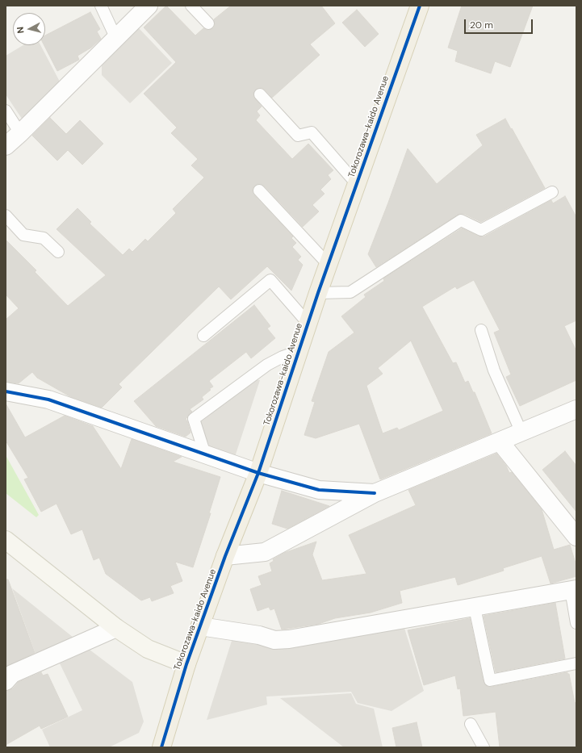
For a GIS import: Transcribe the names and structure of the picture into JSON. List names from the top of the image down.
{
  "streets": {
    "main road": ["Tokorozawa-kaido Avenue"]
  },
  "scale_bar": "20 m",
  "north": "left"
}
